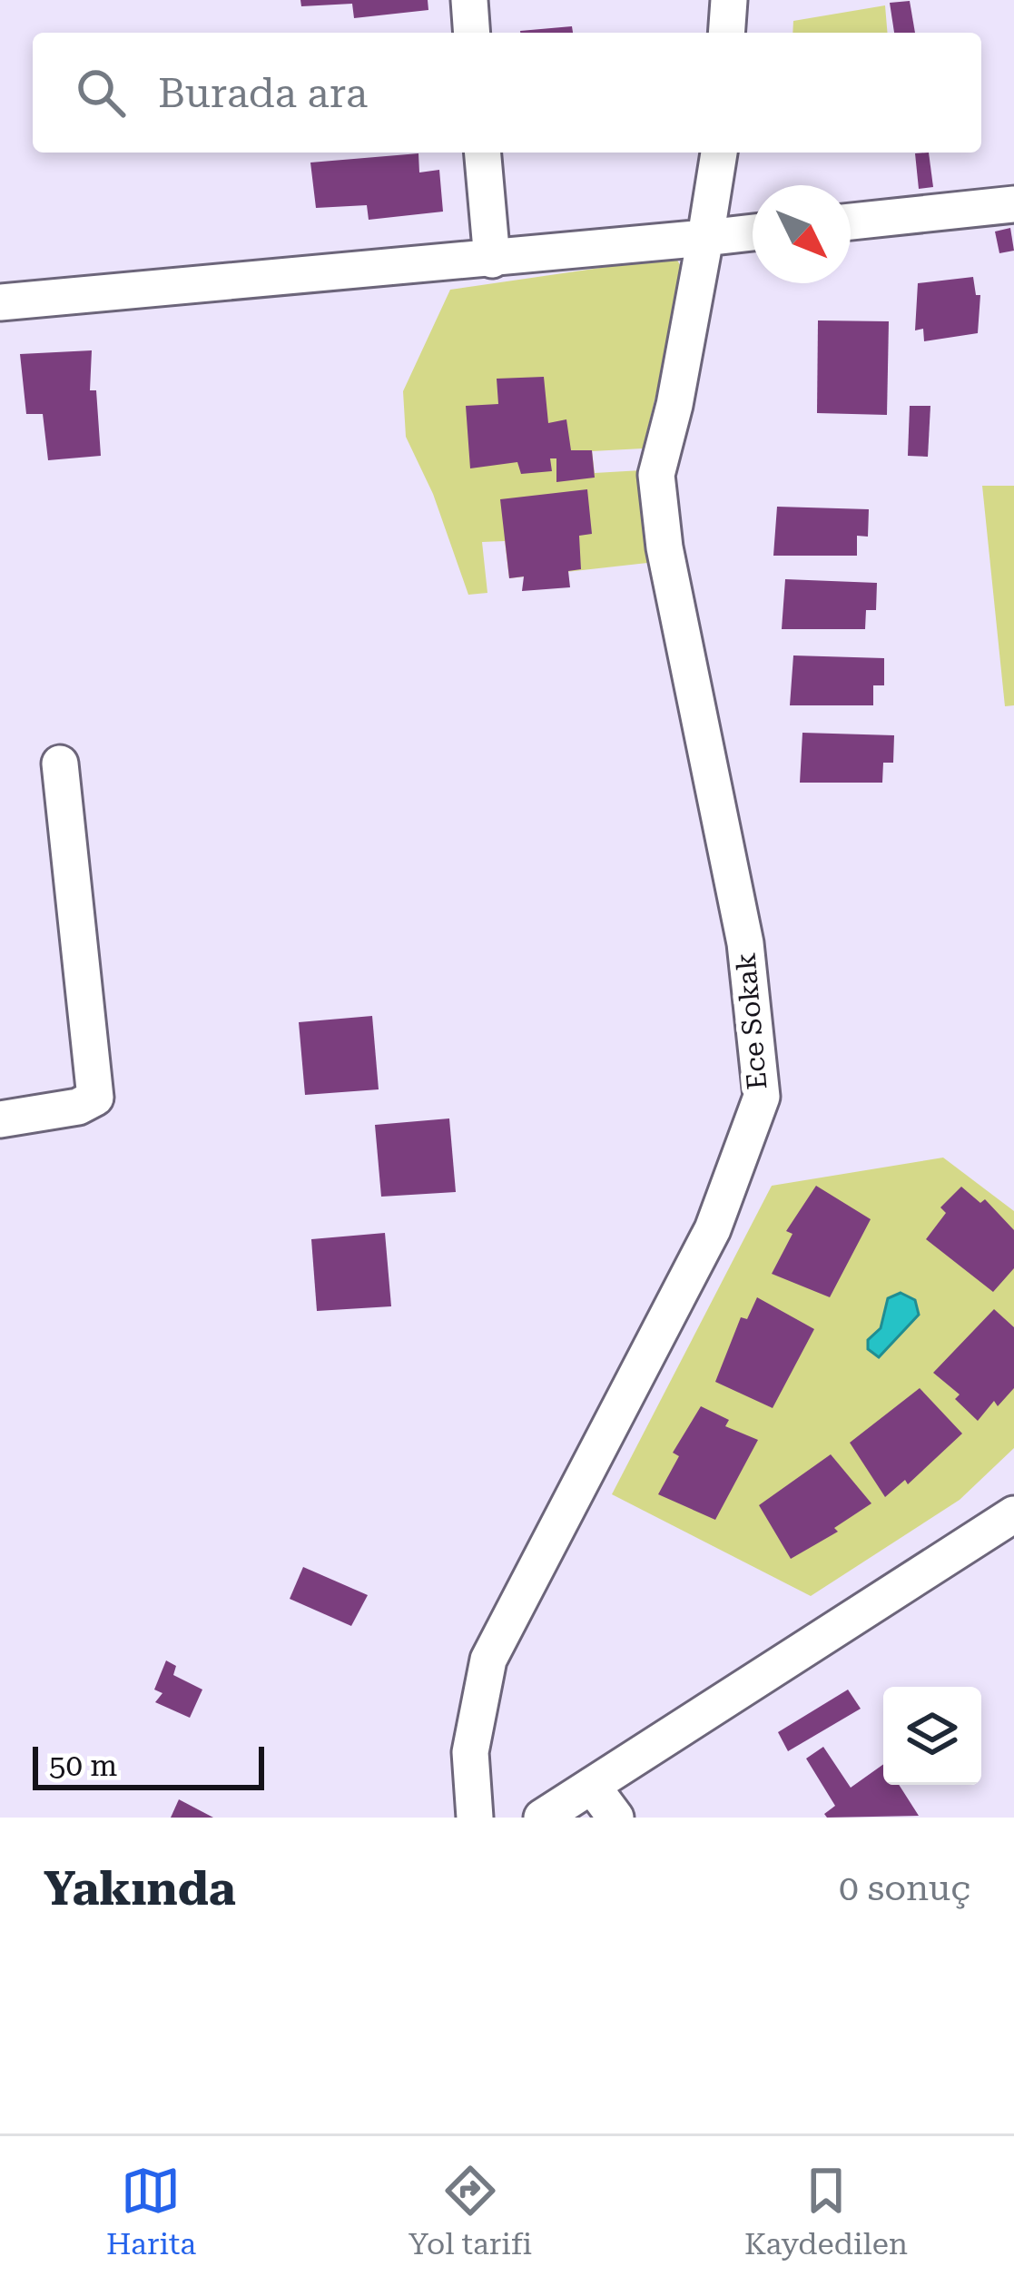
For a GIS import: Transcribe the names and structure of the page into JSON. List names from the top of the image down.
{
  "streets": {
    "street": ["Ece Sokak"]
  },
  "scale_bar": "50 m",
  "north": "bottom right",
  "page": {
    "search": "Burada ara",
    "scale": "50 m",
    "heading": ["Yakında", "0 sonuç"],
    "nav": ["Harita", "Yol tarifi", "Kaydedilen"]
  }
}
